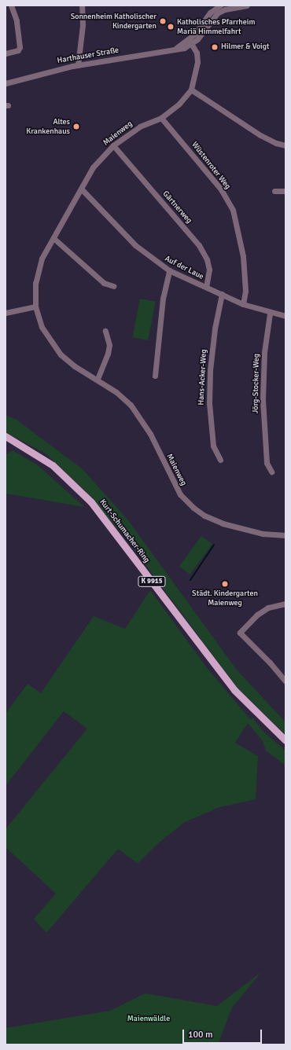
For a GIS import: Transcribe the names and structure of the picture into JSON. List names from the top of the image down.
{
  "streets": {
    "main road": ["Kurt-Schumacher-Ring", "K 9915"],
    "street": [
      "Harthauser Straße",
      "Maienweg",
      "Wüstenroter Weg",
      "Gärtnerweg",
      "Auf der Laue",
      "Hans-Acker-Weg",
      "Jörg-Stocker-Weg"
    ]
  },
  "crossings": [
    ["Harthauser Straße", "Maienweg"],
    ["Maienweg", "Wüstenroter Weg"],
    ["Maienweg", "Gärtnerweg"],
    ["Maienweg", "Auf der Laue"],
    ["Wüstenroter Weg", "Auf der Laue"],
    ["Gärtnerweg", "Auf der Laue"],
    ["Auf der Laue", "Hans-Acker-Weg"],
    ["Auf der Laue", "Jörg-Stocker-Weg"]
  ],
  "parks": ["Maienwäldle"],
  "places": [
    "Sonnenheim Katholischer Kindergarten",
    "Katholisches Pfarrheim Mariä Himmelfahrt",
    "Hilmer & Voigt",
    "Altes Krankenhaus",
    "Städt. Kindergarten Maienweg"
  ],
  "scale_bar": "100 m"
}
